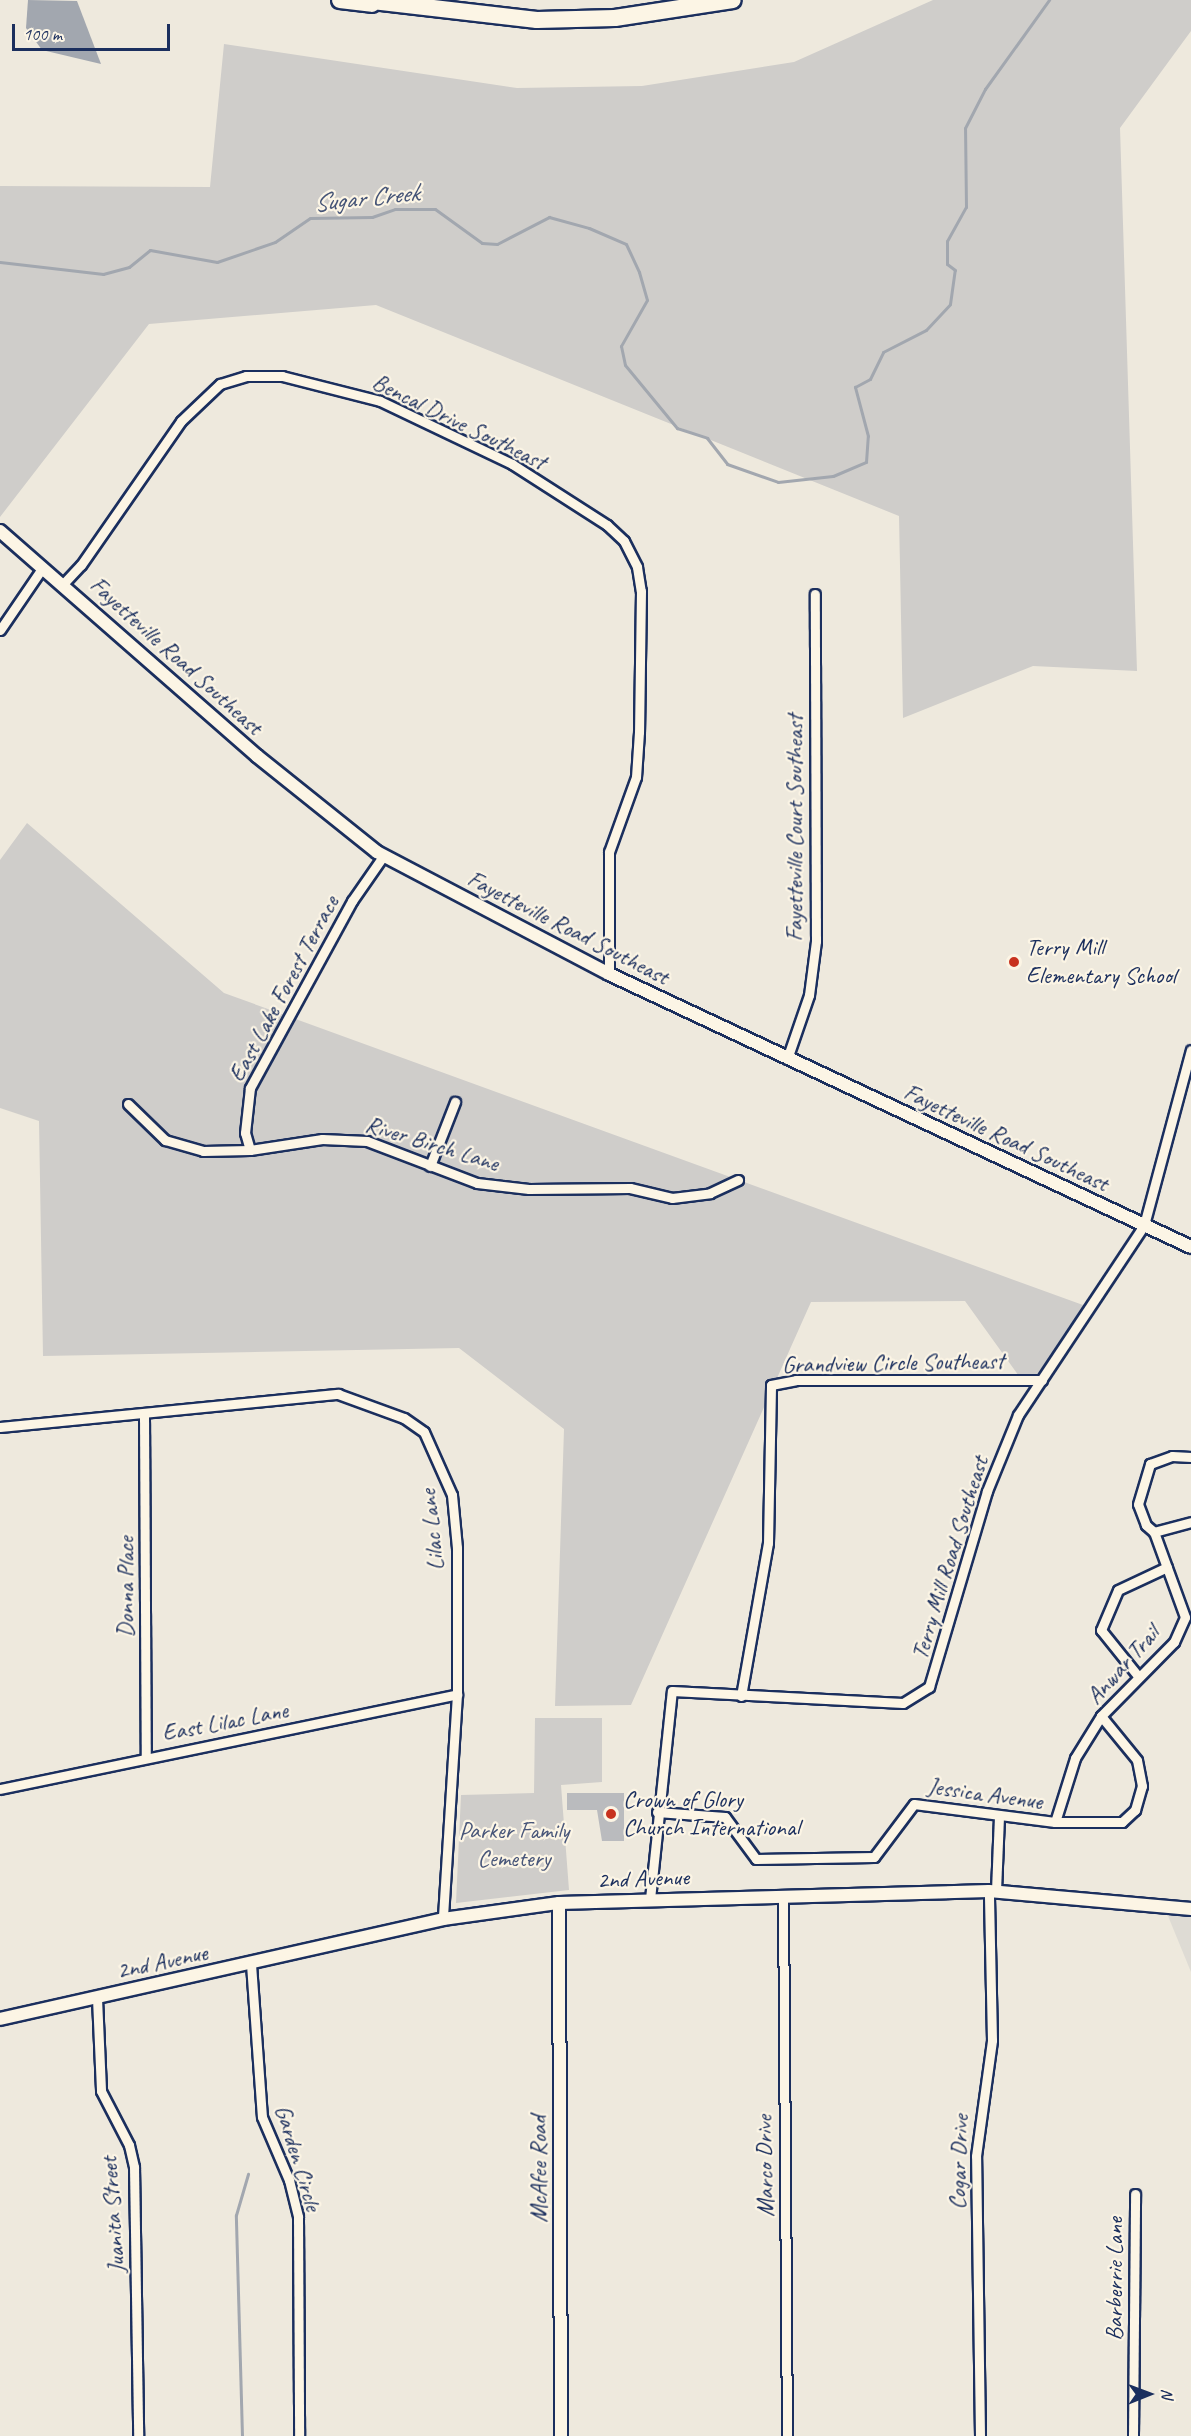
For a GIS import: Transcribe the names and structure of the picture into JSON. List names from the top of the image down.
{
  "streets": {
    "street": [
      "Bencal Drive Southeast",
      "Fayetteville Road Southeast",
      "Fayetteville Court Southeast",
      "East Lake Forest Terrace",
      "River Birch Lane",
      "Grandview Circle Southeast",
      "Lilac Lane",
      "Terry Mill Road Southeast",
      "Donna Place",
      "Anwar Trail",
      "East Lilac Lane",
      "Jessica Avenue",
      "2nd Avenue",
      "Garden Circle",
      "Cogar Drive",
      "Marco Drive",
      "McAfee Road",
      "Juanita Street",
      "Barberrie Lane"
    ]
  },
  "crossings": [
    ["Bencal Drive Southeast", "Fayetteville Road Southeast"],
    ["Fayetteville Road Southeast", "Fayetteville Court Southeast"],
    ["Fayetteville Road Southeast", "East Lake Forest Terrace"],
    ["Fayetteville Road Southeast", "Terry Mill Road Southeast"],
    ["East Lake Forest Terrace", "River Birch Lane"],
    ["Grandview Circle Southeast", "Terry Mill Road Southeast"],
    ["Lilac Lane", "Donna Place"],
    ["Lilac Lane", "East Lilac Lane"],
    ["Lilac Lane", "2nd Avenue"],
    ["Terry Mill Road Southeast", "Jessica Avenue"],
    ["Terry Mill Road Southeast", "2nd Avenue"],
    ["Donna Place", "East Lilac Lane"],
    ["Anwar Trail", "Jessica Avenue"],
    ["Jessica Avenue", "Cogar Drive"],
    ["2nd Avenue", "Garden Circle"],
    ["2nd Avenue", "Cogar Drive"],
    ["2nd Avenue", "Marco Drive"],
    ["2nd Avenue", "McAfee Road"],
    ["2nd Avenue", "Juanita Street"]
  ],
  "water": ["Sugar Creek"],
  "parks": ["Parker Family Cemetery"],
  "places": ["Terry Mill Elementary School", "Crown of Glory Church International"],
  "scale_bar": "100 m",
  "north": "right"
}
